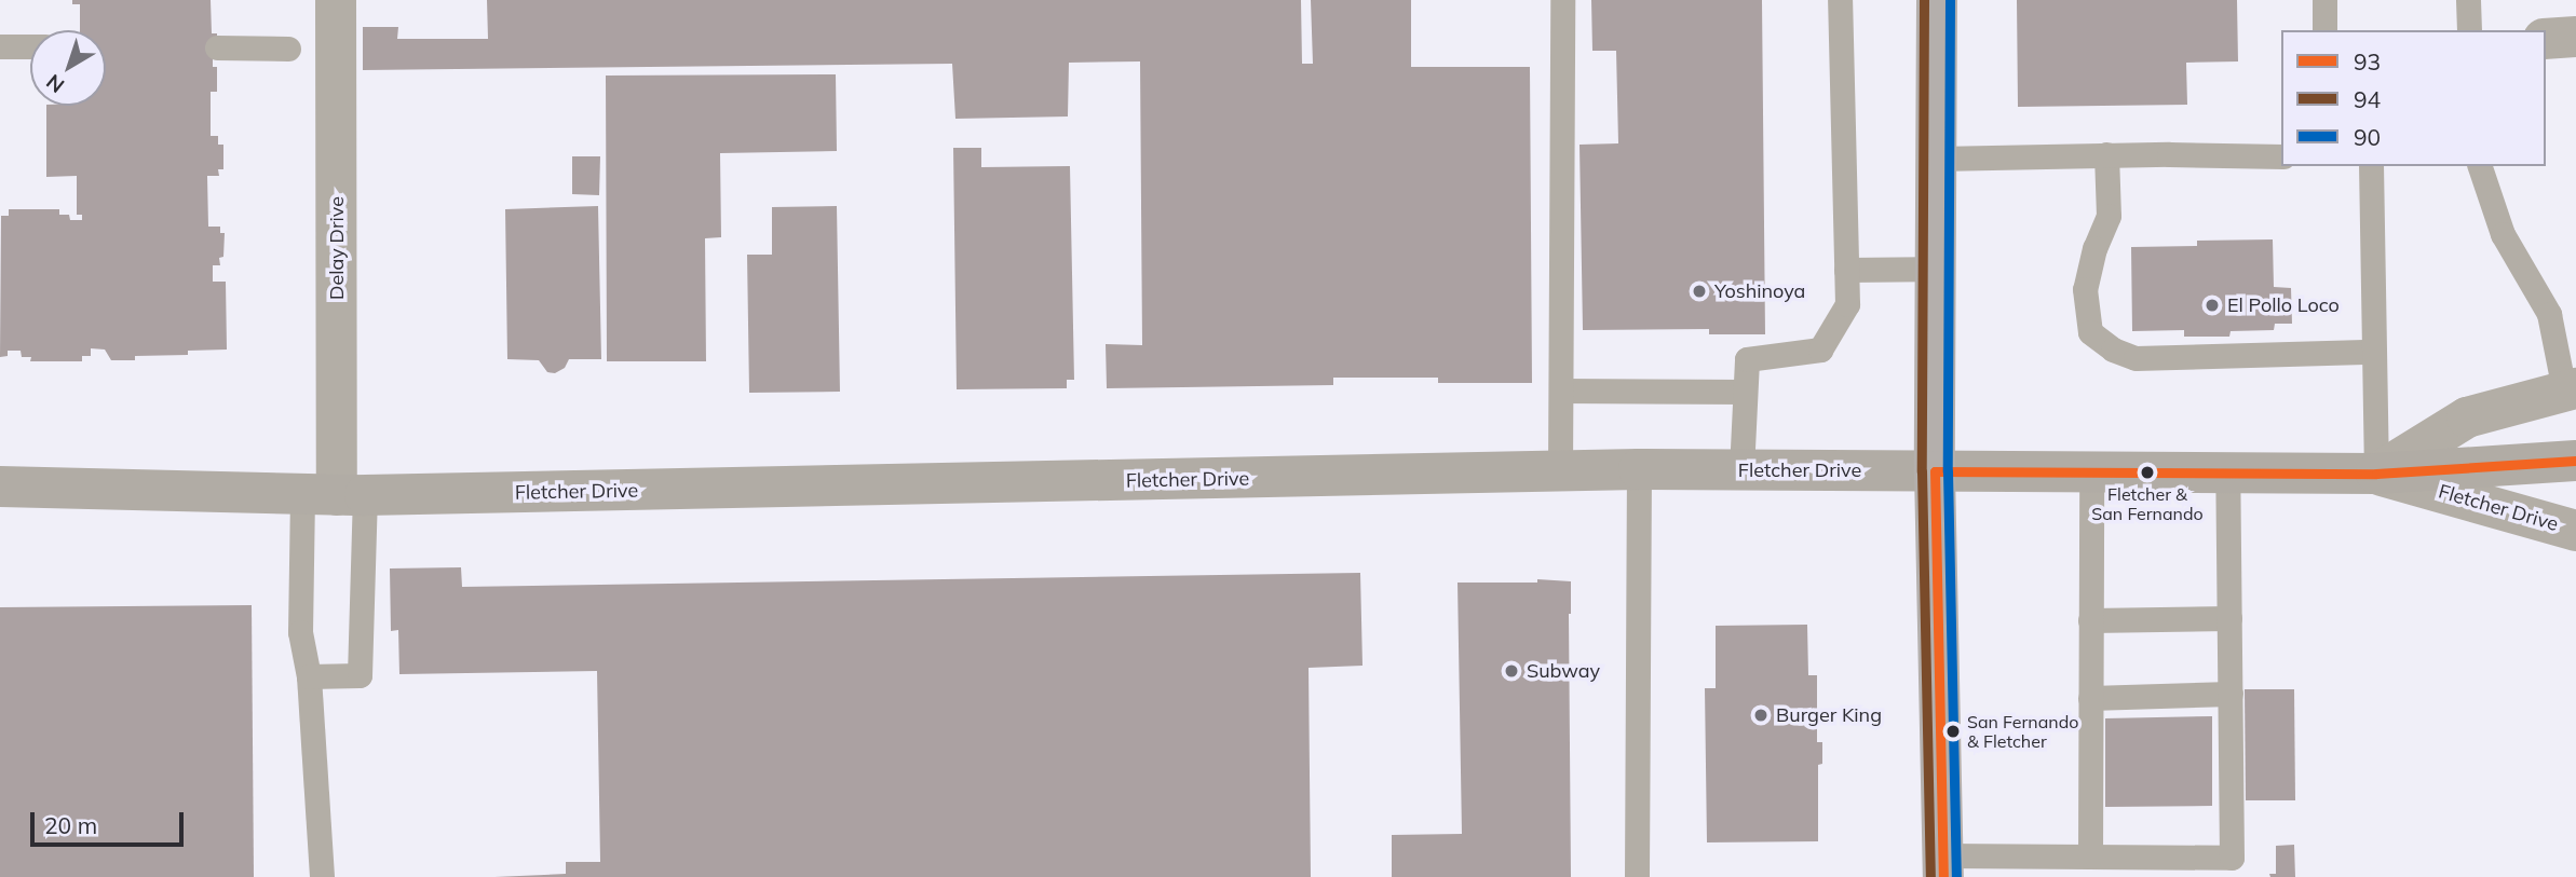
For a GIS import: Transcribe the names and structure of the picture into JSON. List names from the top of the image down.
{
  "streets": {
    "main road": ["Fletcher Drive"],
    "street": ["Delay Drive"]
  },
  "crossings": [
    ["Delay Drive", "Fletcher Drive"]
  ],
  "places": [
    "Yoshinoya",
    "El Pollo Loco",
    "Fletcher & San Fernando",
    "Subway",
    "Burger King",
    "San Fernando & Fletcher"
  ],
  "lines": ["transit line 94", "transit line 90", "transit line 93"],
  "legend": ["93", "94", "90"],
  "scale_bar": "20 m",
  "north": "bottom left"
}
